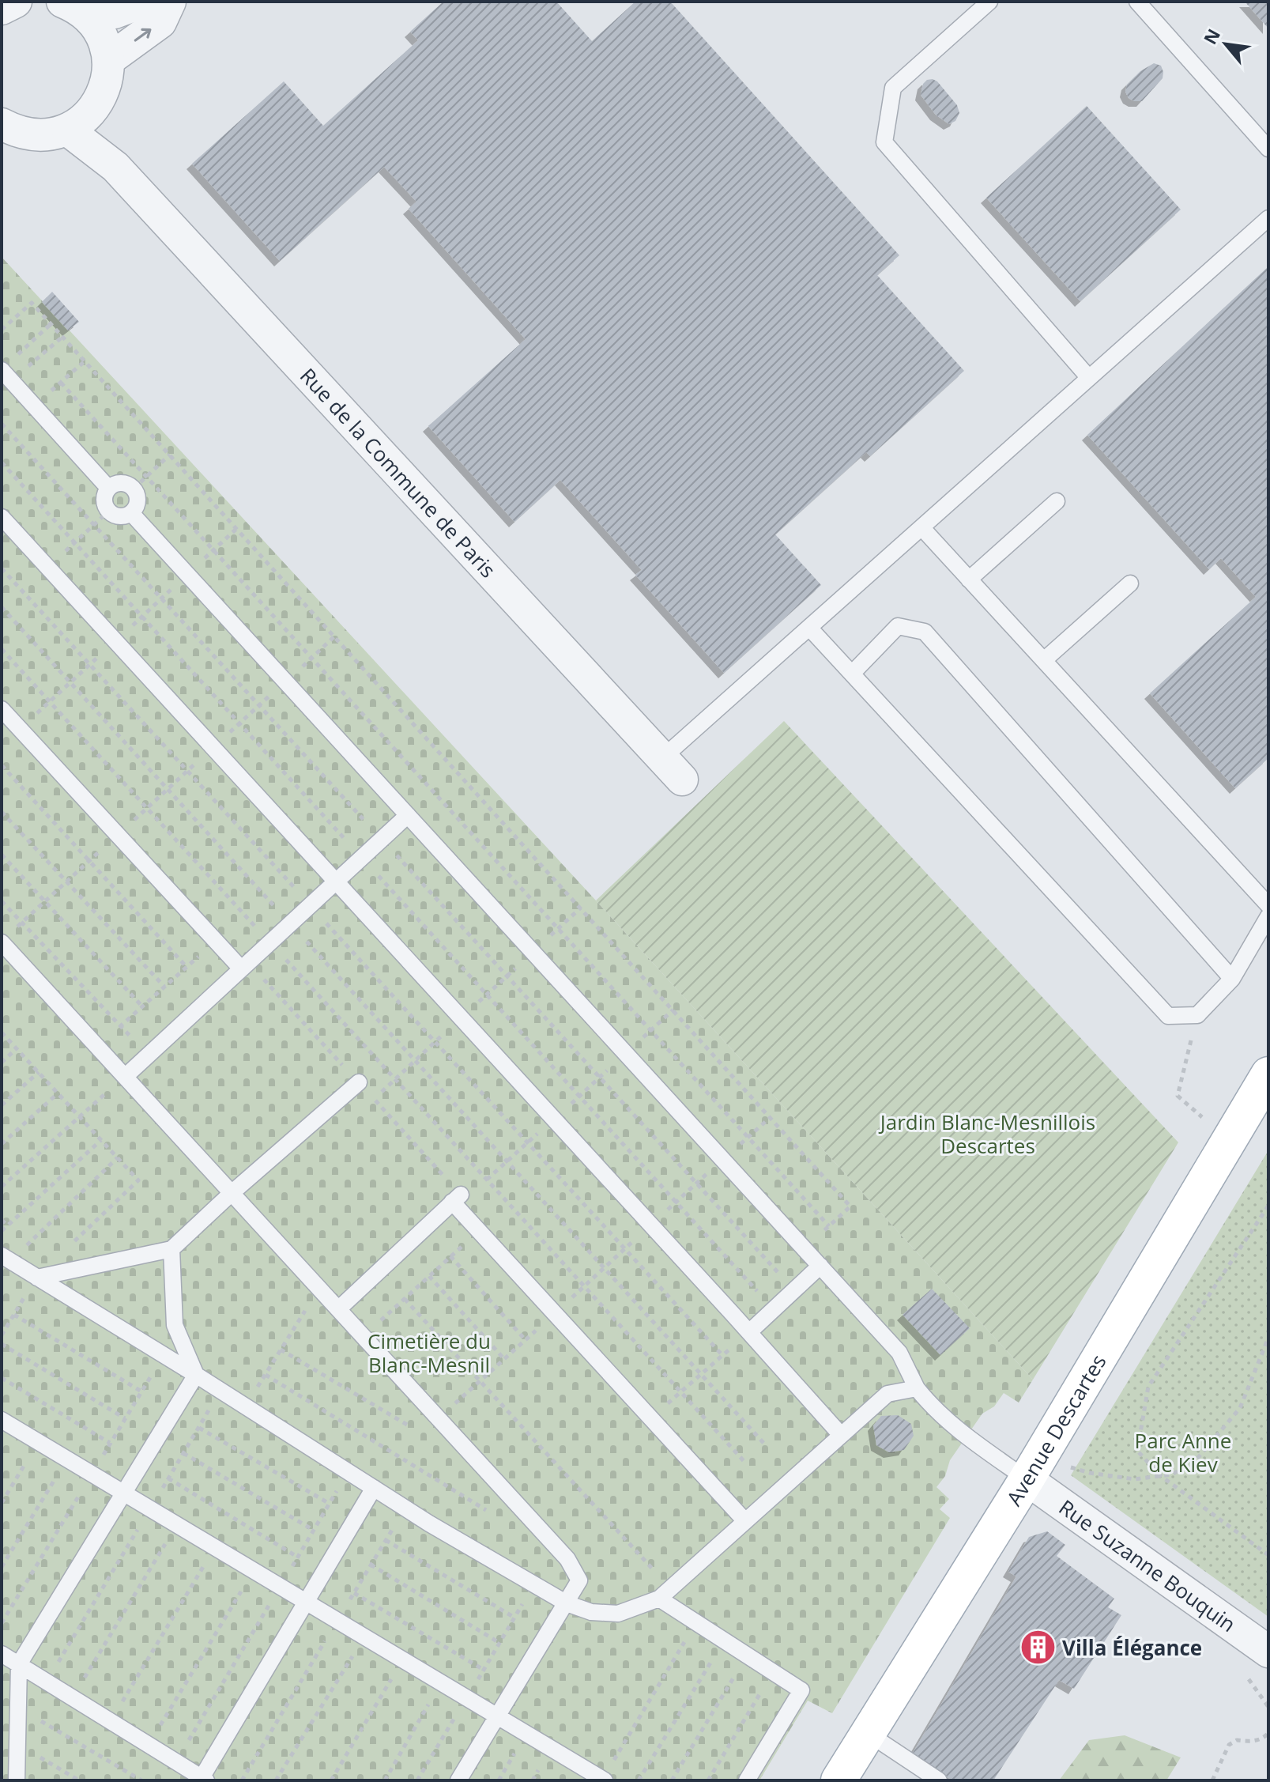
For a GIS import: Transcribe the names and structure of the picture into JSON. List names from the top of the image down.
{
  "streets": {
    "main road": ["Avenue Descartes"],
    "street": ["Rue de la Commune de Paris", "Rue Suzanne Bouquin"]
  },
  "crossings": [
    ["Avenue Descartes", "Rue Suzanne Bouquin"]
  ],
  "parks": ["Jardin Blanc-Mesnillois Descartes", "Cimetière du Blanc-Mesnil", "Parc Anne de Kiev"],
  "places": {
    "building": ["Villa Élégance"]
  },
  "north": "top left"
}
